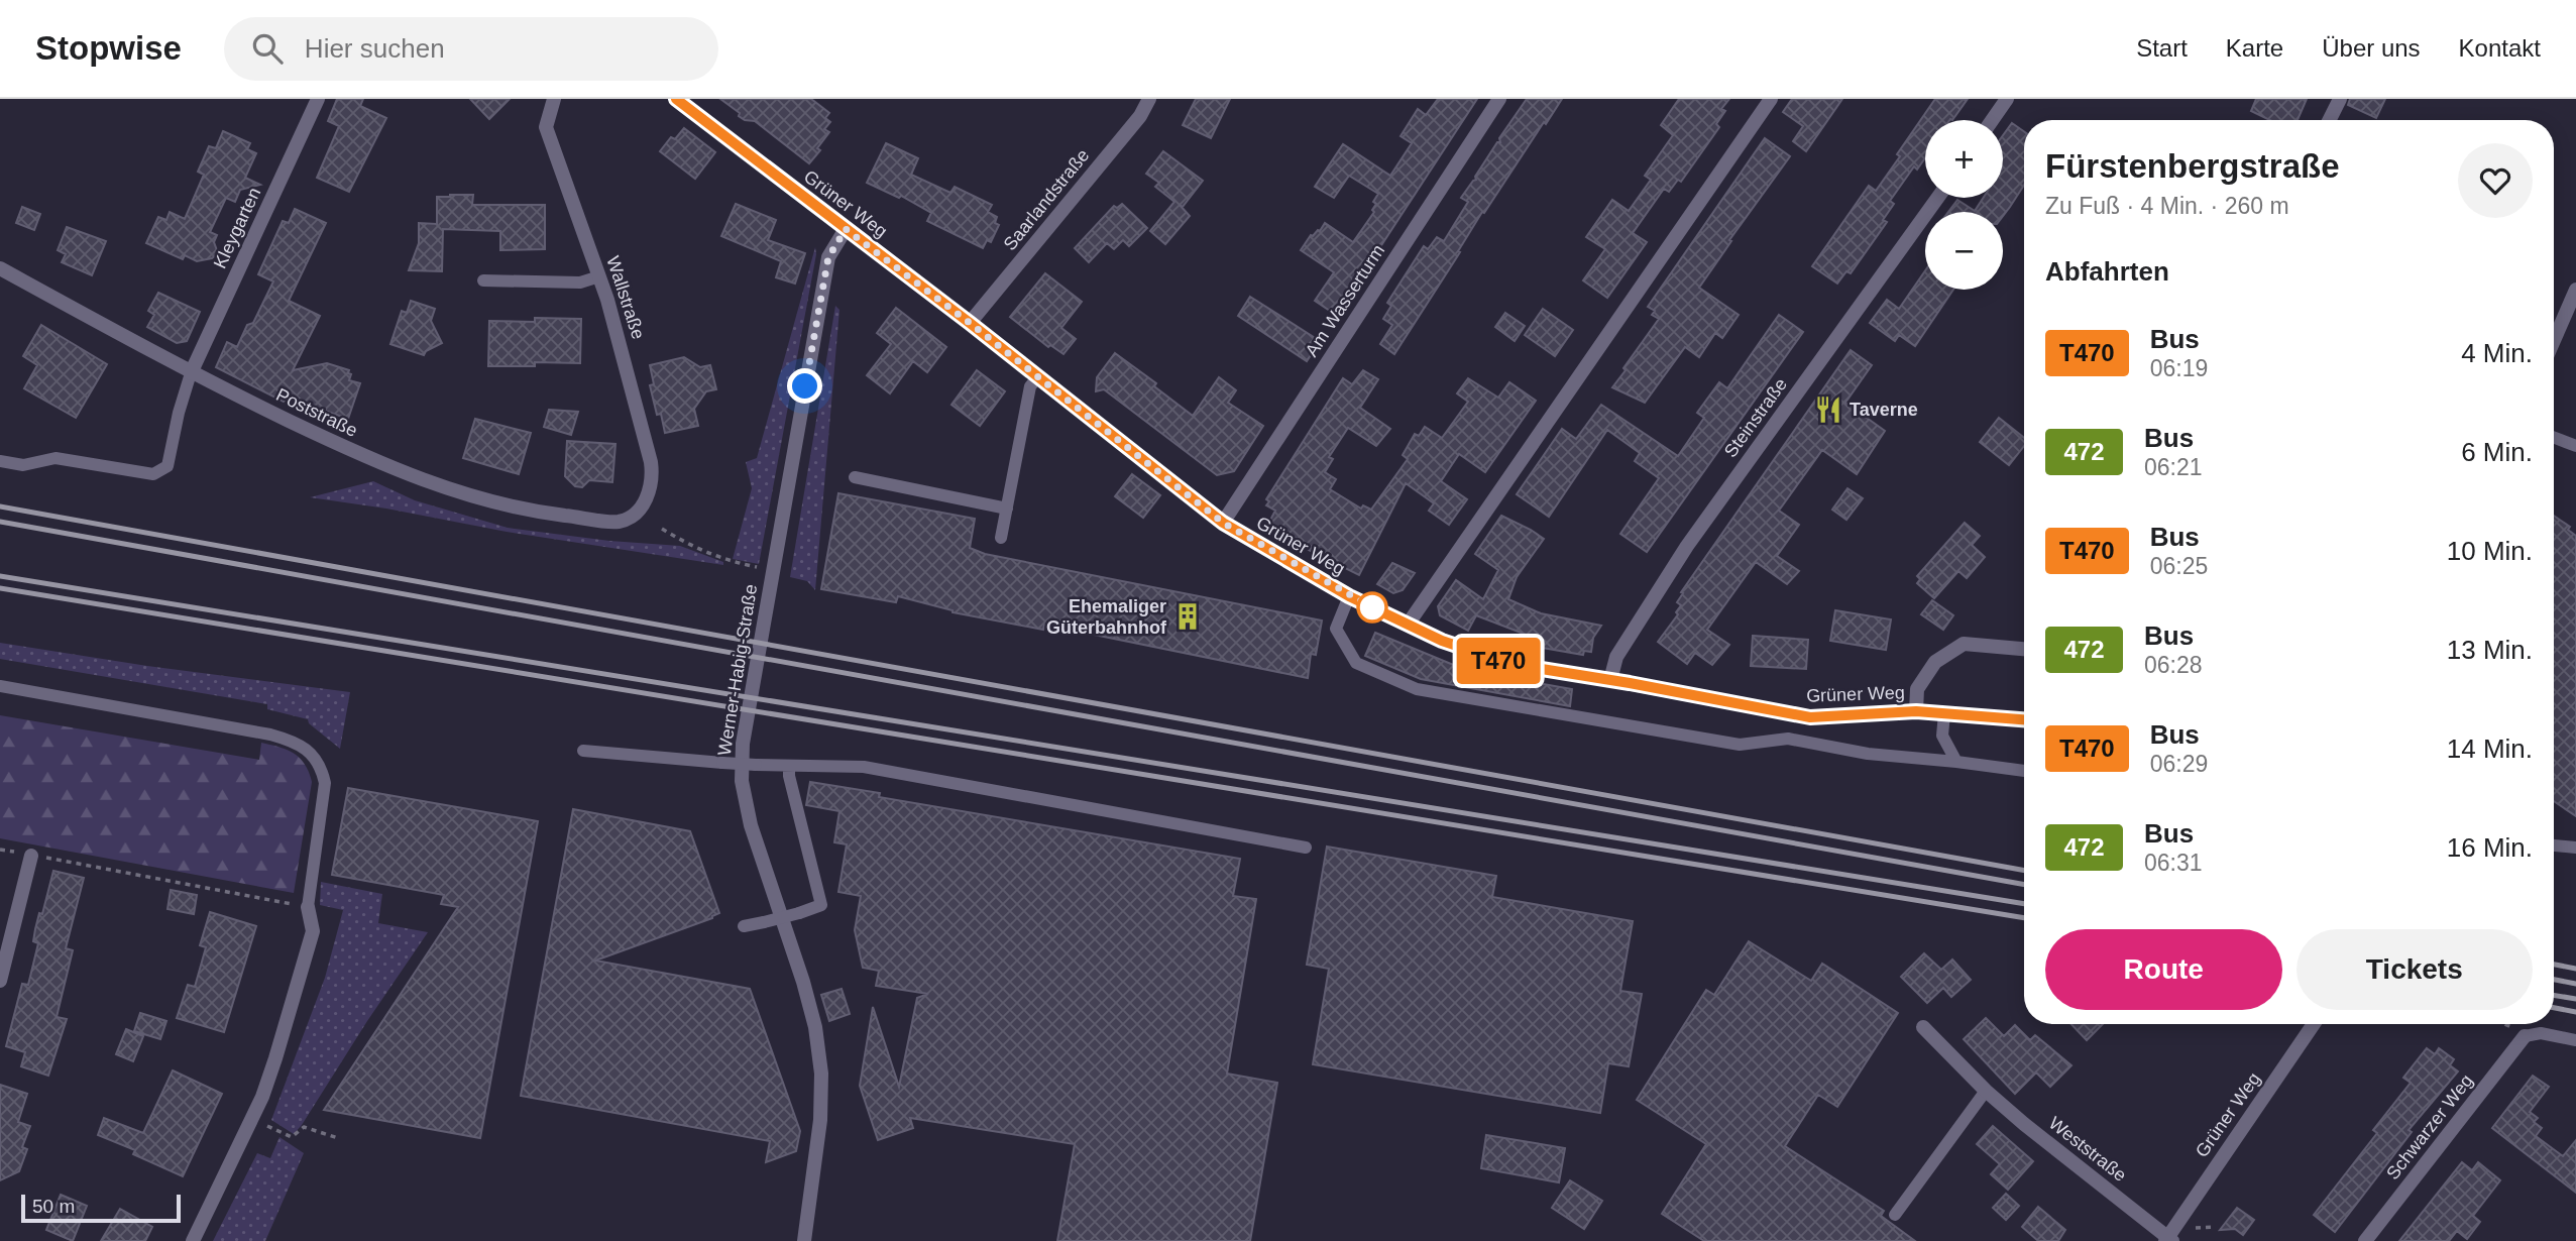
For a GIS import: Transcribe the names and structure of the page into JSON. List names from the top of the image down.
{
  "streets": {
    "street": [
      "Saarlandstraße",
      "Grüner Weg",
      "Kleygarten",
      "Wallstraße",
      "Am Wasserturm",
      "Poststraße",
      "Steinstraße",
      "Werner-Habig-Straße",
      "Schwarzer Weg",
      "Weststraße"
    ]
  },
  "crossings": [
    ["Saarlandstraße", "Grüner Weg"],
    ["Grüner Weg", "Am Wasserturm"],
    ["Grüner Weg", "Steinstraße"],
    ["Grüner Weg", "Werner-Habig-Straße"],
    ["Grüner Weg", "Weststraße"],
    ["Kleygarten", "Poststraße"],
    ["Wallstraße", "Poststraße"]
  ],
  "places": {
    "restaurant": ["Taverne"],
    "building": ["Ehemaliger Güterbahnhof"]
  },
  "lines": ["bus line T470"],
  "scale_bar": "50 m",
  "page": {
    "header": "Stopwise",
    "search": "Hier suchen",
    "nav": [
      "Start",
      "Karte",
      "Über uns",
      "Kontakt"
    ],
    "on_map": "T470",
    "map_buttons": ["+", "−"],
    "heading": [
      ["Fürstenbergstraße", "Zu Fuß · 4 Min. · 260 m"],
      "Abfahrten"
    ],
    "list": [
      {
        "mark": "T470",
        "name": "Bus",
        "note": "06:19",
        "value": "4 Min."
      },
      {
        "mark": "472",
        "name": "Bus",
        "note": "06:21",
        "value": "6 Min."
      },
      {
        "mark": "T470",
        "name": "Bus",
        "note": "06:25",
        "value": "10 Min."
      },
      {
        "mark": "472",
        "name": "Bus",
        "note": "06:28",
        "value": "13 Min."
      },
      {
        "mark": "T470",
        "name": "Bus",
        "note": "06:29",
        "value": "14 Min."
      },
      {
        "mark": "472",
        "name": "Bus",
        "note": "06:31",
        "value": "16 Min."
      }
    ],
    "buttons": ["Route", "Tickets"],
    "scale": "50 m"
  }
}
